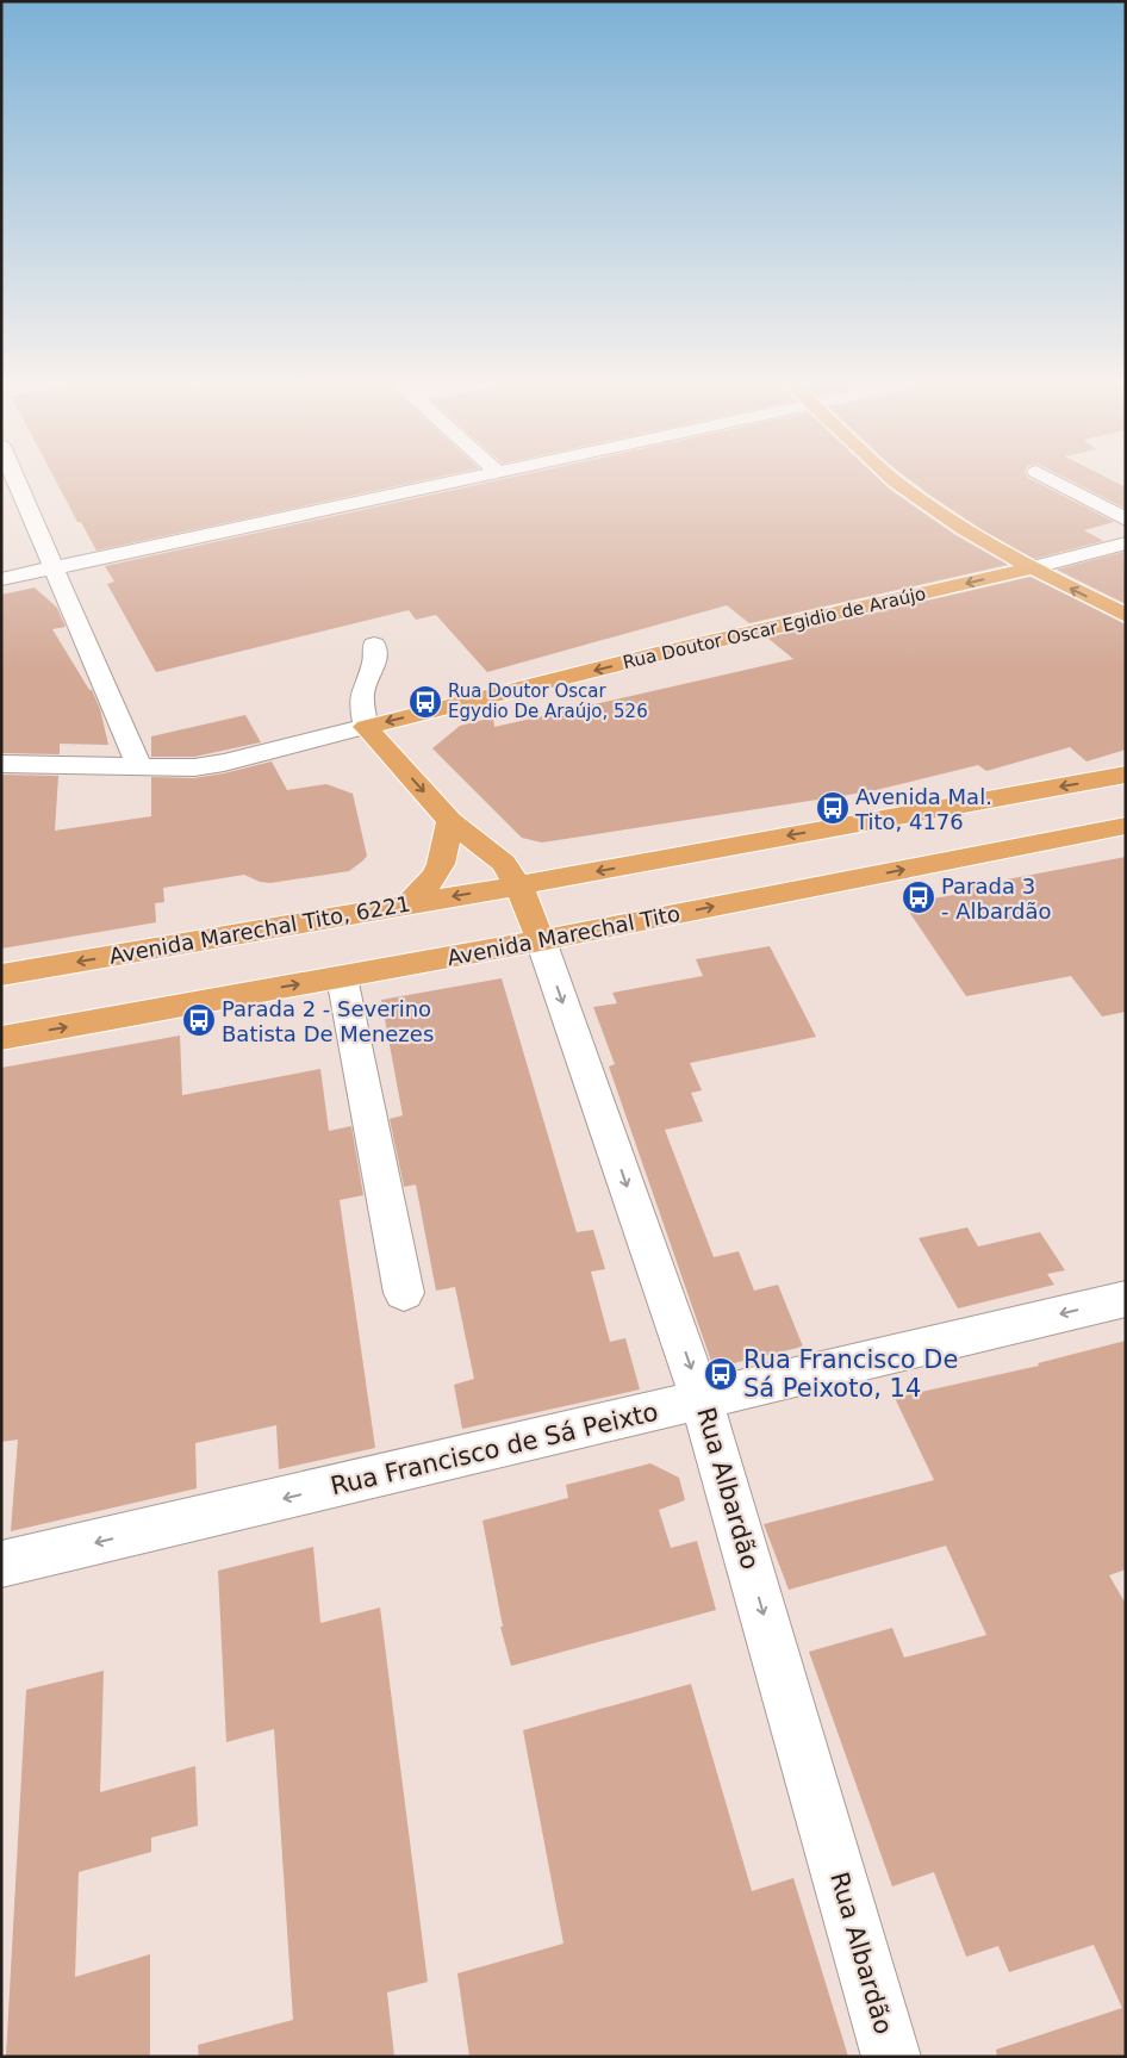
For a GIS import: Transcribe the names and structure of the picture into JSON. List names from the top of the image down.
{
  "streets": {
    "main road": [
      "Rua Doutor Oscar Egidio de Araújo",
      "Avenida Marechal Tito, 6221",
      "Avenida Marechal Tito",
      "Rua Albardão"
    ],
    "street": ["Rua Francisco de Sá Peixto"]
  },
  "crossings": [
    ["Rua Doutor Oscar Egidio de Araújo", "Rua Albardão"],
    ["Avenida Marechal Tito, 6221", "Rua Albardão"],
    ["Avenida Marechal Tito", "Rua Albardão"],
    ["Rua Francisco de Sá Peixto", "Rua Albardão"]
  ],
  "one_way": [
    "Rua Doutor Oscar Egidio de Araújo",
    "Avenida Marechal Tito, 6221",
    "Rua Francisco de Sá Peixto",
    "Rua Albardão"
  ],
  "places": {
    "bus stop": [
      "Rua Doutor Oscar Egydio De Araújo, 526",
      "Avenida Mal. Tito, 4176",
      "Parada 3 - Albardão",
      "Parada 2 - Severino Batista De Menezes",
      "Rua Francisco De Sá Peixoto, 14"
    ]
  }
}
